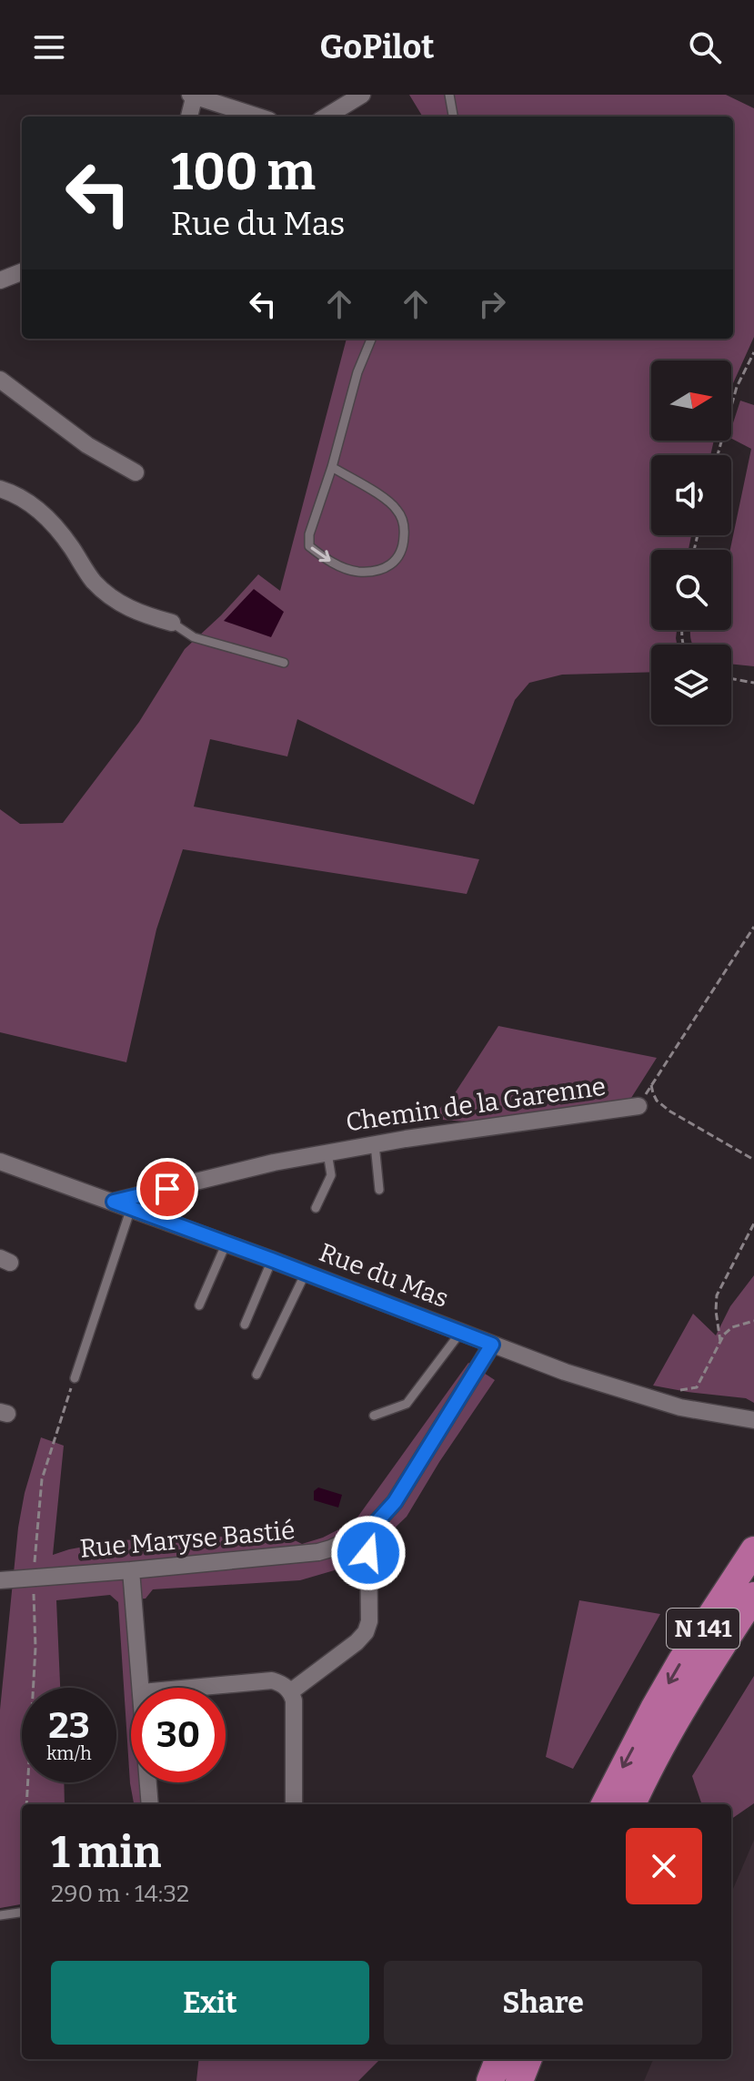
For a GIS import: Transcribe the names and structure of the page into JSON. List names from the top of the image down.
{
  "streets": {
    "highway": ["N 141"],
    "street": ["Chemin de la Garenne", "Rue du Mas", "Rue Maryse Bastié"]
  },
  "crossings": [
    ["Chemin de la Garenne", "Rue du Mas"],
    ["Rue du Mas", "Rue Maryse Bastié"]
  ],
  "north": "right",
  "page": {
    "header": "GoPilot",
    "turn": ["100 m", "Rue du Mas"],
    "speed": "23 km/h",
    "limit": "30",
    "heading": ["1 min", "290 m · 14:32"],
    "buttons": ["Exit", "Share"]
  }
}
